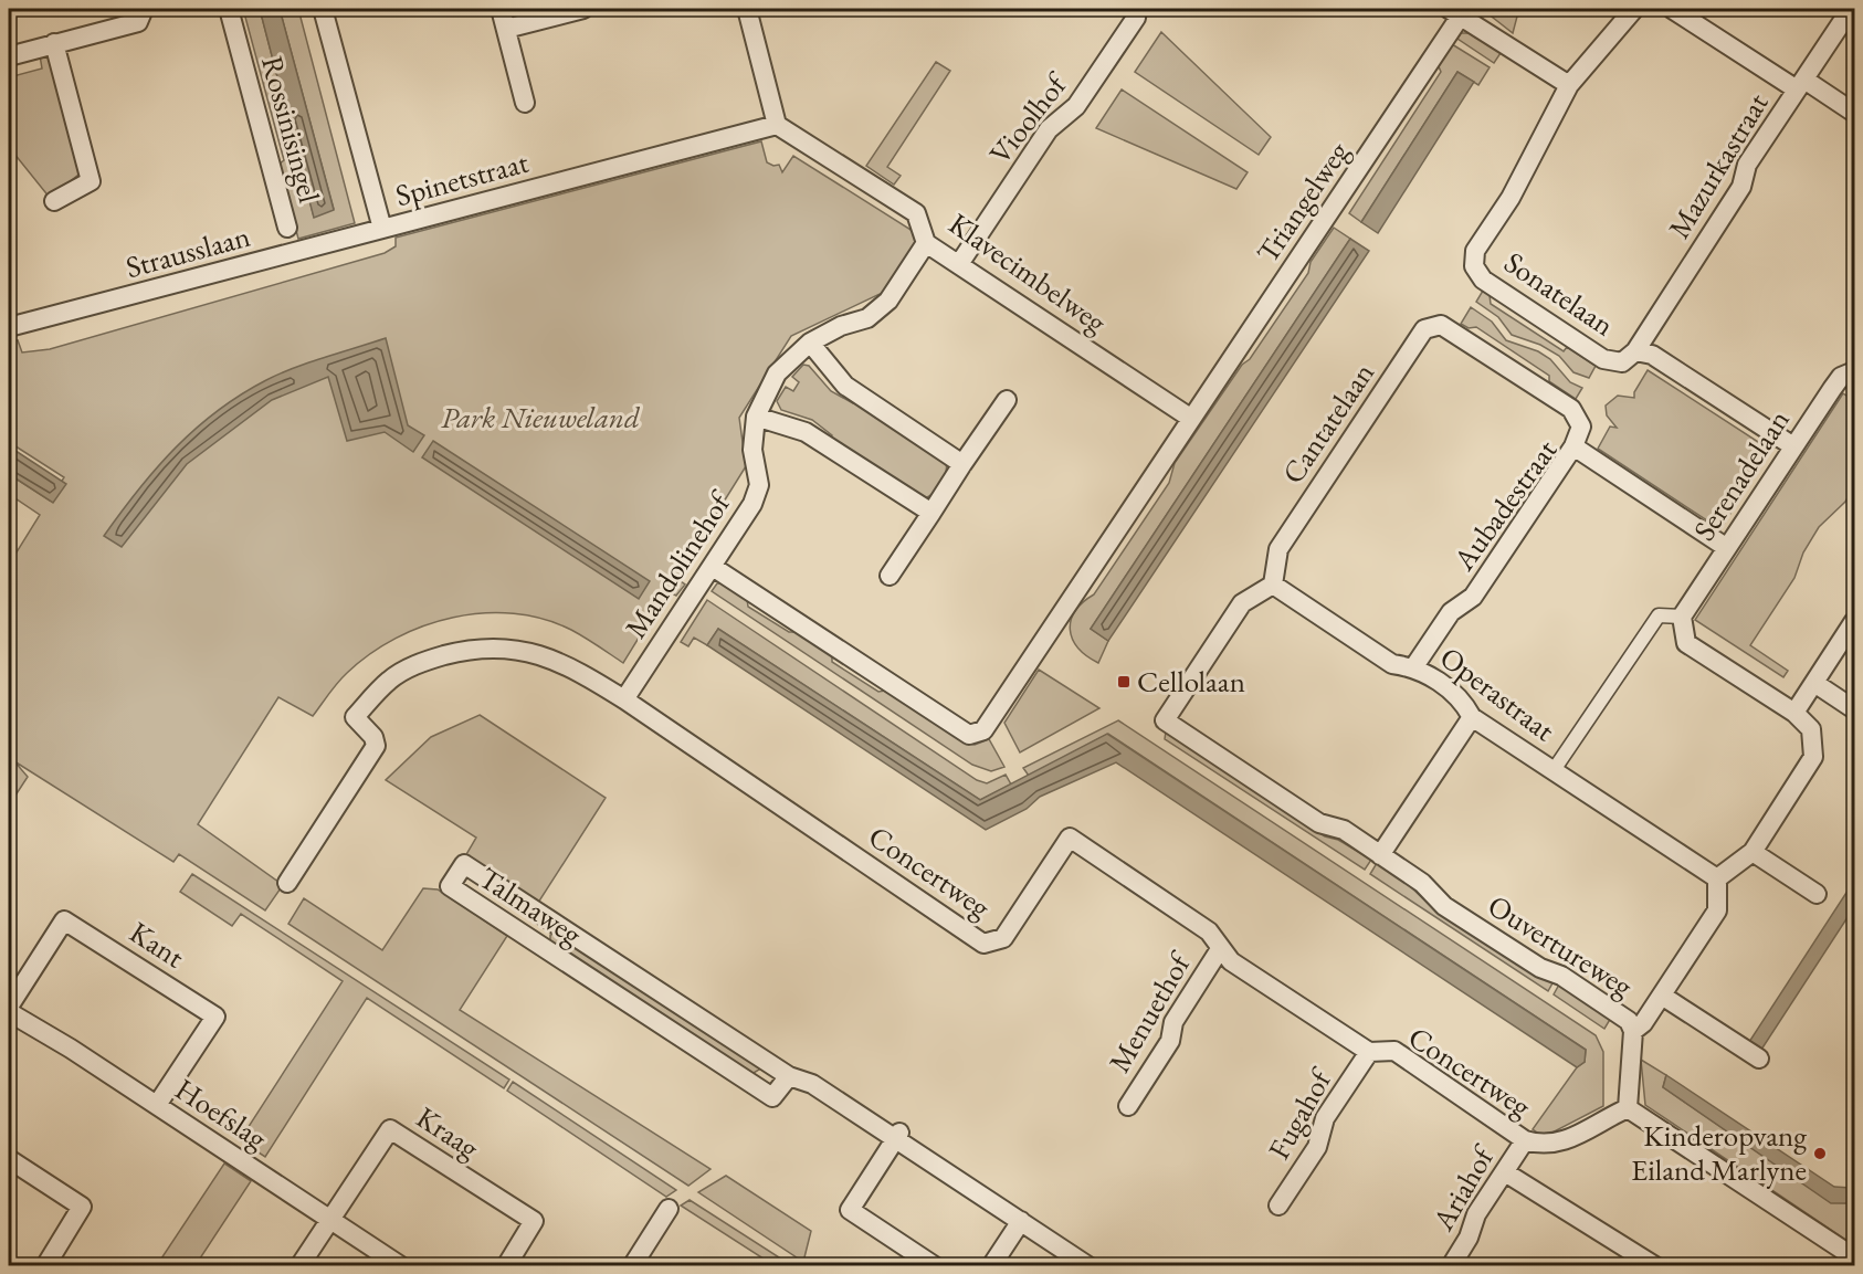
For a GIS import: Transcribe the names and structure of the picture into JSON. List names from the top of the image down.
{
  "streets": {
    "street": [
      "Vioolhof",
      "Rossinisingel",
      "Mazurkastraat",
      "Spinetstraat",
      "Triangelweg",
      "Strausslaan",
      "Klavecimbelweg",
      "Sonatelaan",
      "Cantatelaan",
      "Serenadelaan",
      "Aubadestraat",
      "Mandolinehof",
      "Operastraat",
      "Concertweg",
      "Talmaweg",
      "Kant",
      "Ouvertureweg",
      "Menuethof",
      "Hoefslag",
      "Fugahof",
      "Kraag",
      "Ariahof"
    ]
  },
  "crossings": [
    ["Vioolhof", "Klavecimbelweg"],
    ["Mazurkastraat", "Sonatelaan"],
    ["Spinetstraat", "Strausslaan"],
    ["Spinetstraat", "Klavecimbelweg"],
    ["Triangelweg", "Klavecimbelweg"],
    ["Klavecimbelweg", "Mandolinehof"],
    ["Sonatelaan", "Serenadelaan"],
    ["Cantatelaan", "Aubadestraat"],
    ["Cantatelaan", "Operastraat"],
    ["Cantatelaan", "Ouvertureweg"],
    ["Serenadelaan", "Aubadestraat"],
    ["Aubadestraat", "Operastraat"],
    ["Mandolinehof", "Concertweg"],
    ["Operastraat", "Ouvertureweg"],
    ["Concertweg", "Ouvertureweg"],
    ["Concertweg", "Menuethof"],
    ["Concertweg", "Fugahof"],
    ["Concertweg", "Ariahof"],
    ["Kant", "Hoefslag"],
    ["Hoefslag", "Kraag"]
  ],
  "parks": ["Park Nieuweland"],
  "places": {
    "transit": ["Cellolaan"],
    "other": ["Kinderopvang Eiland Marlyne"]
  }
}
